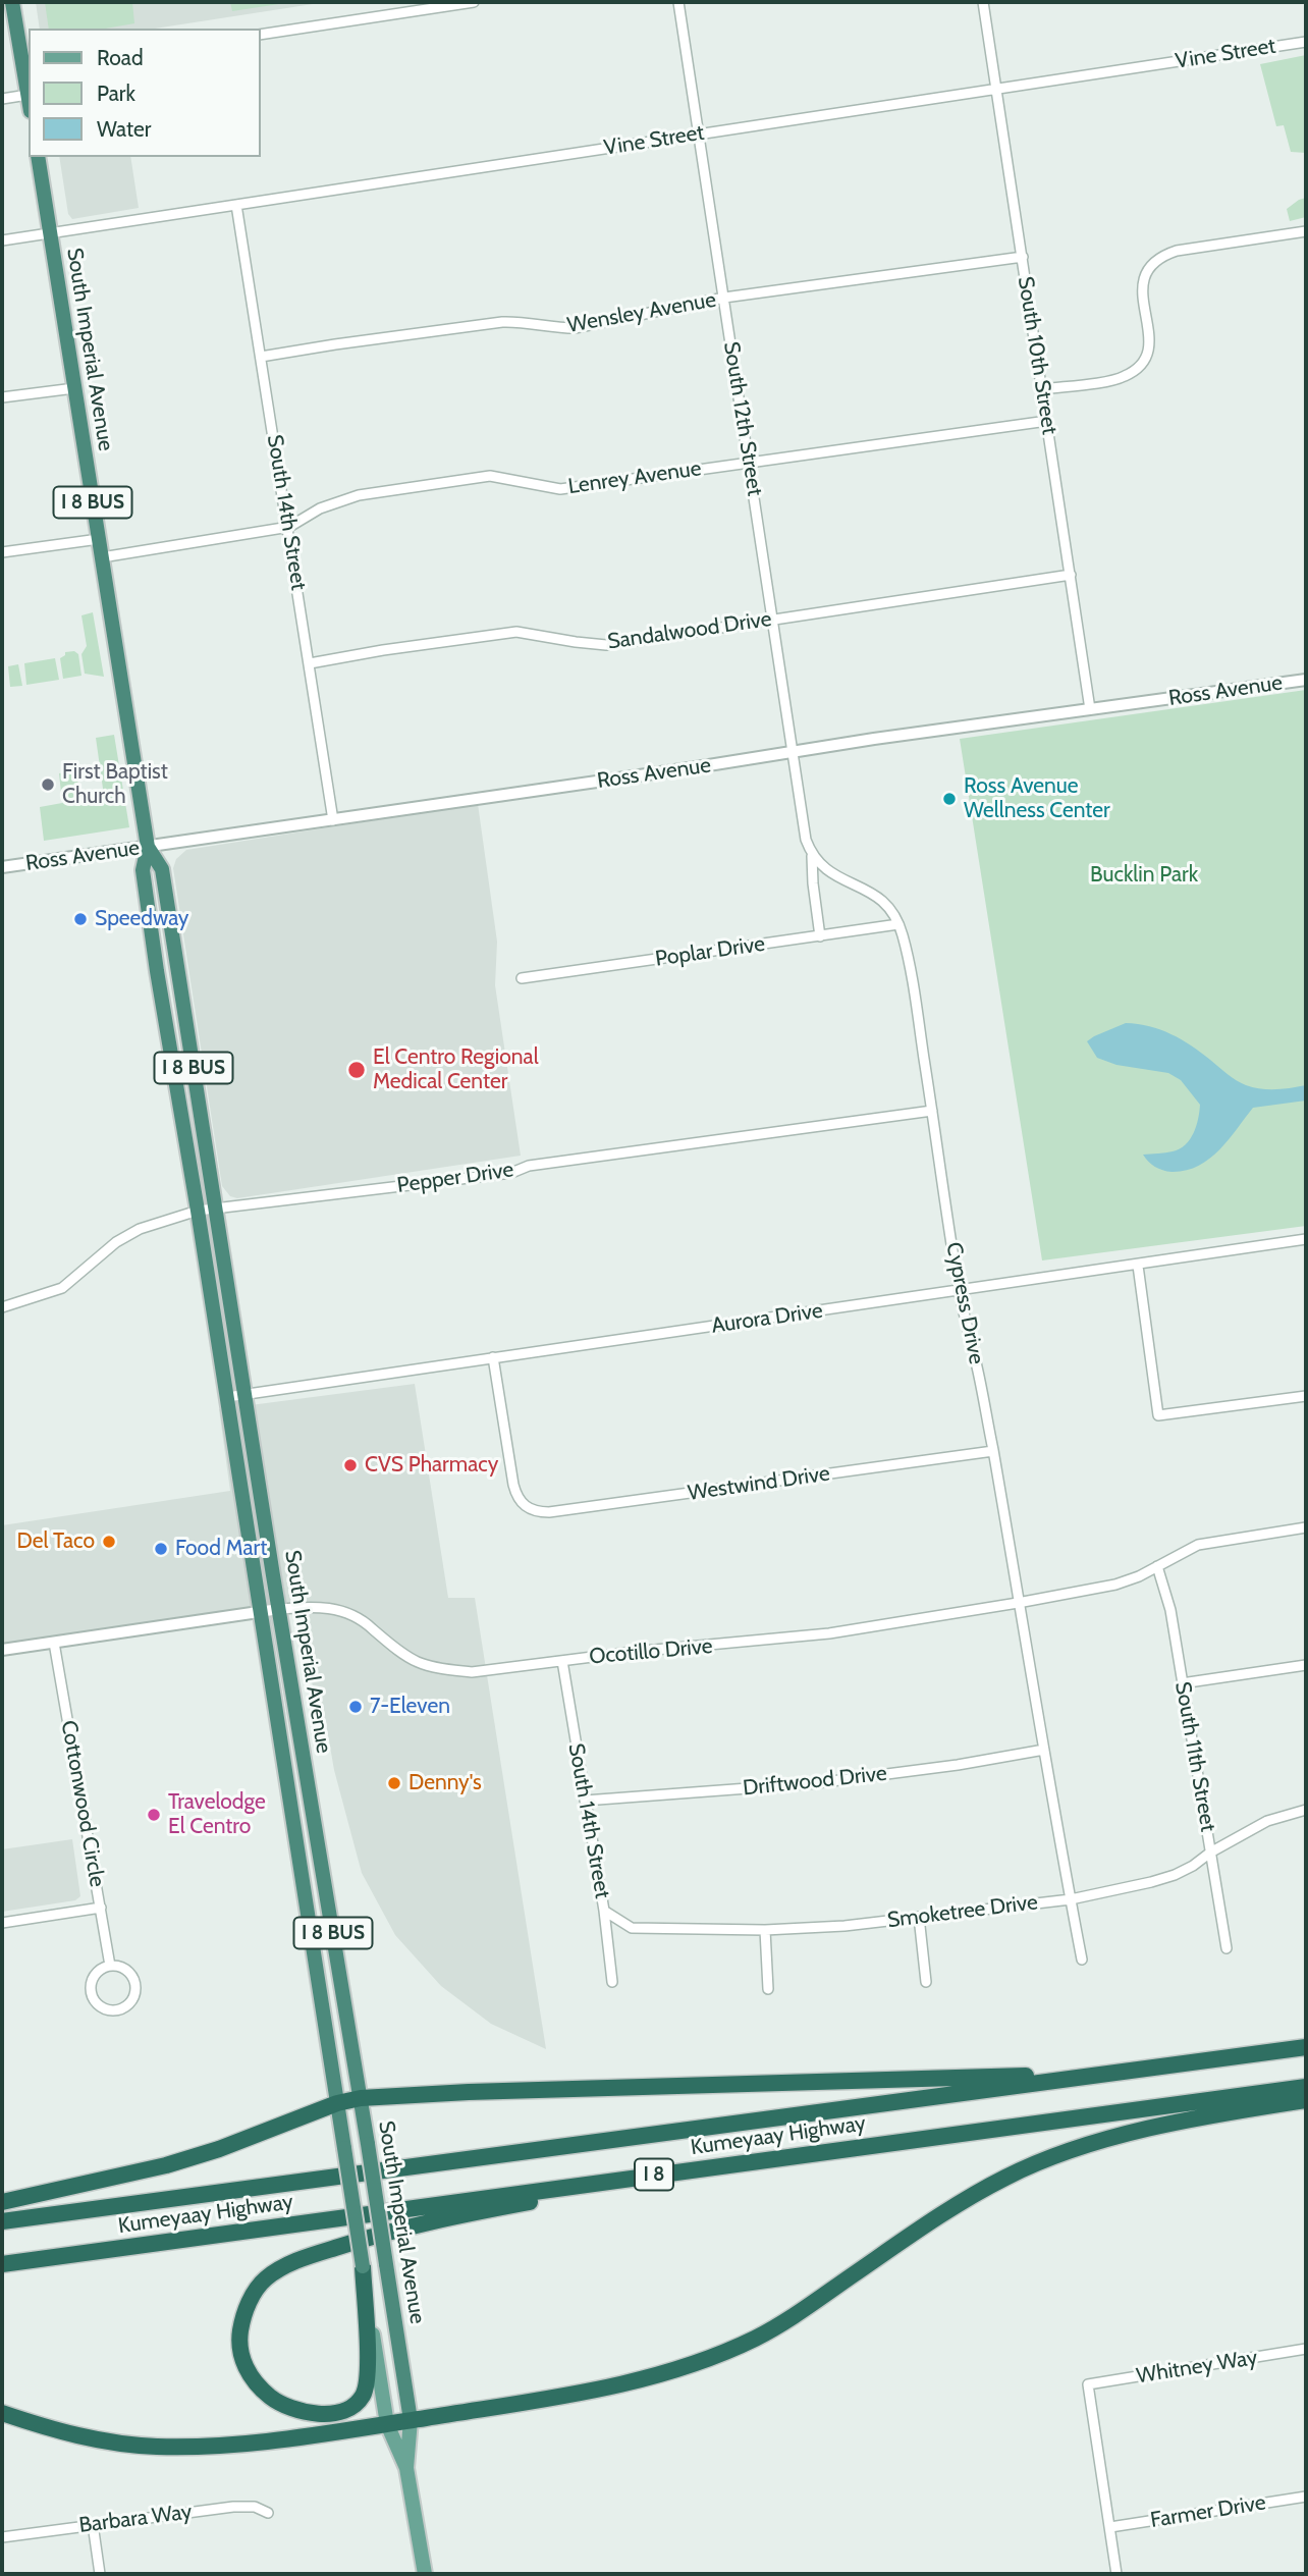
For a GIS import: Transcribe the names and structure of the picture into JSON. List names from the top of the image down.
{
  "streets": {
    "highway": [
      "South Imperial Avenue",
      "I 8 BUS",
      "Kumeyaay Highway",
      "I 8"
    ],
    "street": [
      "Vine Street",
      "Wensley Avenue",
      "South 10th Street",
      "South 12th Street",
      "Lenrey Avenue",
      "South 14th Street",
      "Sandalwood Drive",
      "Ross Avenue",
      "Poplar Drive",
      "Pepper Drive",
      "Cypress Drive",
      "Aurora Drive",
      "Westwind Drive",
      "Ocotillo Drive",
      "South 11th Street",
      "Driftwood Drive",
      "Cottonwood Circle",
      "Smoketree Drive",
      "Whitney Way",
      "Farmer Drive",
      "Barbara Way"
    ]
  },
  "crossings": [
    ["Vine Street", "South Imperial Avenue"],
    ["Vine Street", "South 10th Street"],
    ["Vine Street", "South 12th Street"],
    ["Vine Street", "South 14th Street"],
    ["Wensley Avenue", "South 10th Street"],
    ["Wensley Avenue", "South 12th Street"],
    ["Wensley Avenue", "South 14th Street"],
    ["South Imperial Avenue", "Lenrey Avenue"],
    ["South Imperial Avenue", "Ross Avenue"],
    ["South Imperial Avenue", "Pepper Drive"],
    ["South Imperial Avenue", "Aurora Drive"],
    ["South Imperial Avenue", "Ocotillo Drive"],
    ["South 10th Street", "Lenrey Avenue"],
    ["South 10th Street", "Sandalwood Drive"],
    ["South 10th Street", "Ross Avenue"],
    ["South 12th Street", "Lenrey Avenue"],
    ["South 12th Street", "Sandalwood Drive"],
    ["South 12th Street", "Ross Avenue"],
    ["Lenrey Avenue", "South 14th Street"],
    ["South 14th Street", "Sandalwood Drive"],
    ["South 14th Street", "Ross Avenue"],
    ["South 14th Street", "Ocotillo Drive"],
    ["South 14th Street", "Driftwood Drive"],
    ["South 14th Street", "Smoketree Drive"],
    ["Poplar Drive", "Cypress Drive"],
    ["Pepper Drive", "Cypress Drive"],
    ["Cypress Drive", "Aurora Drive"],
    ["Cypress Drive", "Westwind Drive"],
    ["Cypress Drive", "Ocotillo Drive"],
    ["Cypress Drive", "Driftwood Drive"],
    ["Cypress Drive", "Smoketree Drive"],
    ["Aurora Drive", "Westwind Drive"],
    ["Ocotillo Drive", "South 11th Street"],
    ["Ocotillo Drive", "Cottonwood Circle"],
    ["South 11th Street", "Smoketree Drive"],
    ["Whitney Way", "Farmer Drive"]
  ],
  "parks": ["Bucklin Park"],
  "places": [
    "First Baptist Church",
    "Ross Avenue Wellness Center",
    "Speedway",
    "El Centro Regional Medical Center",
    "CVS Pharmacy",
    "Del Taco",
    "Food Mart",
    "7-Eleven",
    "Denny's",
    "Travelodge El Centro"
  ],
  "legend": ["Road", "Park", "Water"]
}
